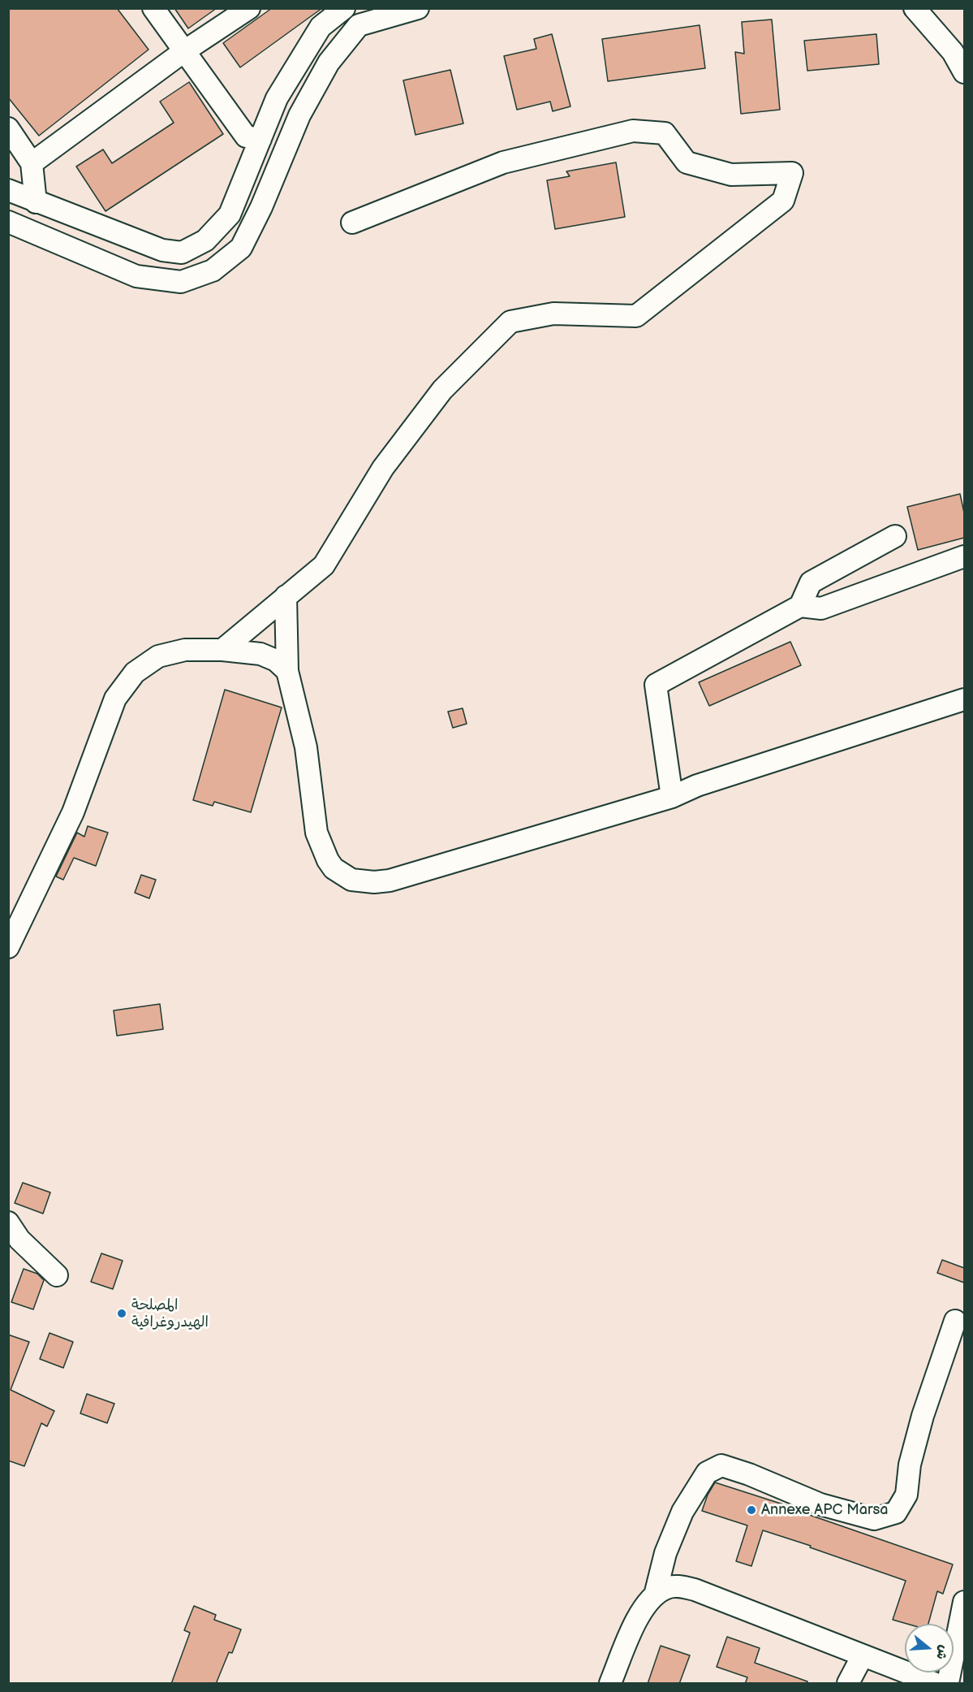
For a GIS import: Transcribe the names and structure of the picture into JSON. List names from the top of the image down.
{
  "places": ["المصلحة الهيدروغرافية", "Annexe APC Marsa"],
  "north": "right"
}
